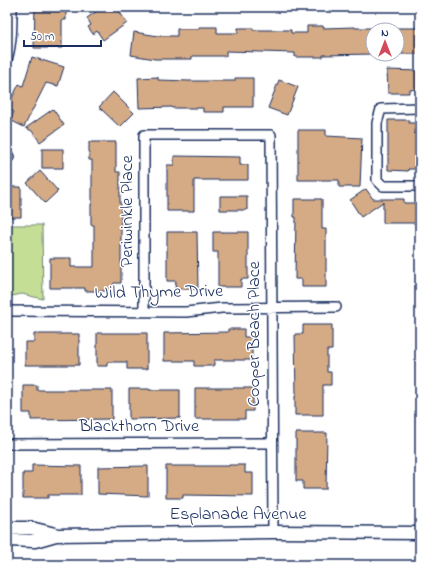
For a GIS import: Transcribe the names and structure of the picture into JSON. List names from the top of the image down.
{
  "streets": {
    "main road": ["Esplanade Avenue"],
    "street": [
      "Periwinkle Place",
      "Wild Thyme Drive",
      "Cooper Beach Place",
      "Blackthorn Drive"
    ]
  },
  "crossings": [
    ["Periwinkle Place", "Wild Thyme Drive"],
    ["Periwinkle Place", "Cooper Beach Place"],
    ["Wild Thyme Drive", "Cooper Beach Place"],
    ["Cooper Beach Place", "Blackthorn Drive"],
    ["Cooper Beach Place", "Esplanade Avenue"]
  ],
  "scale_bar": "50 m",
  "north": "top"
}
